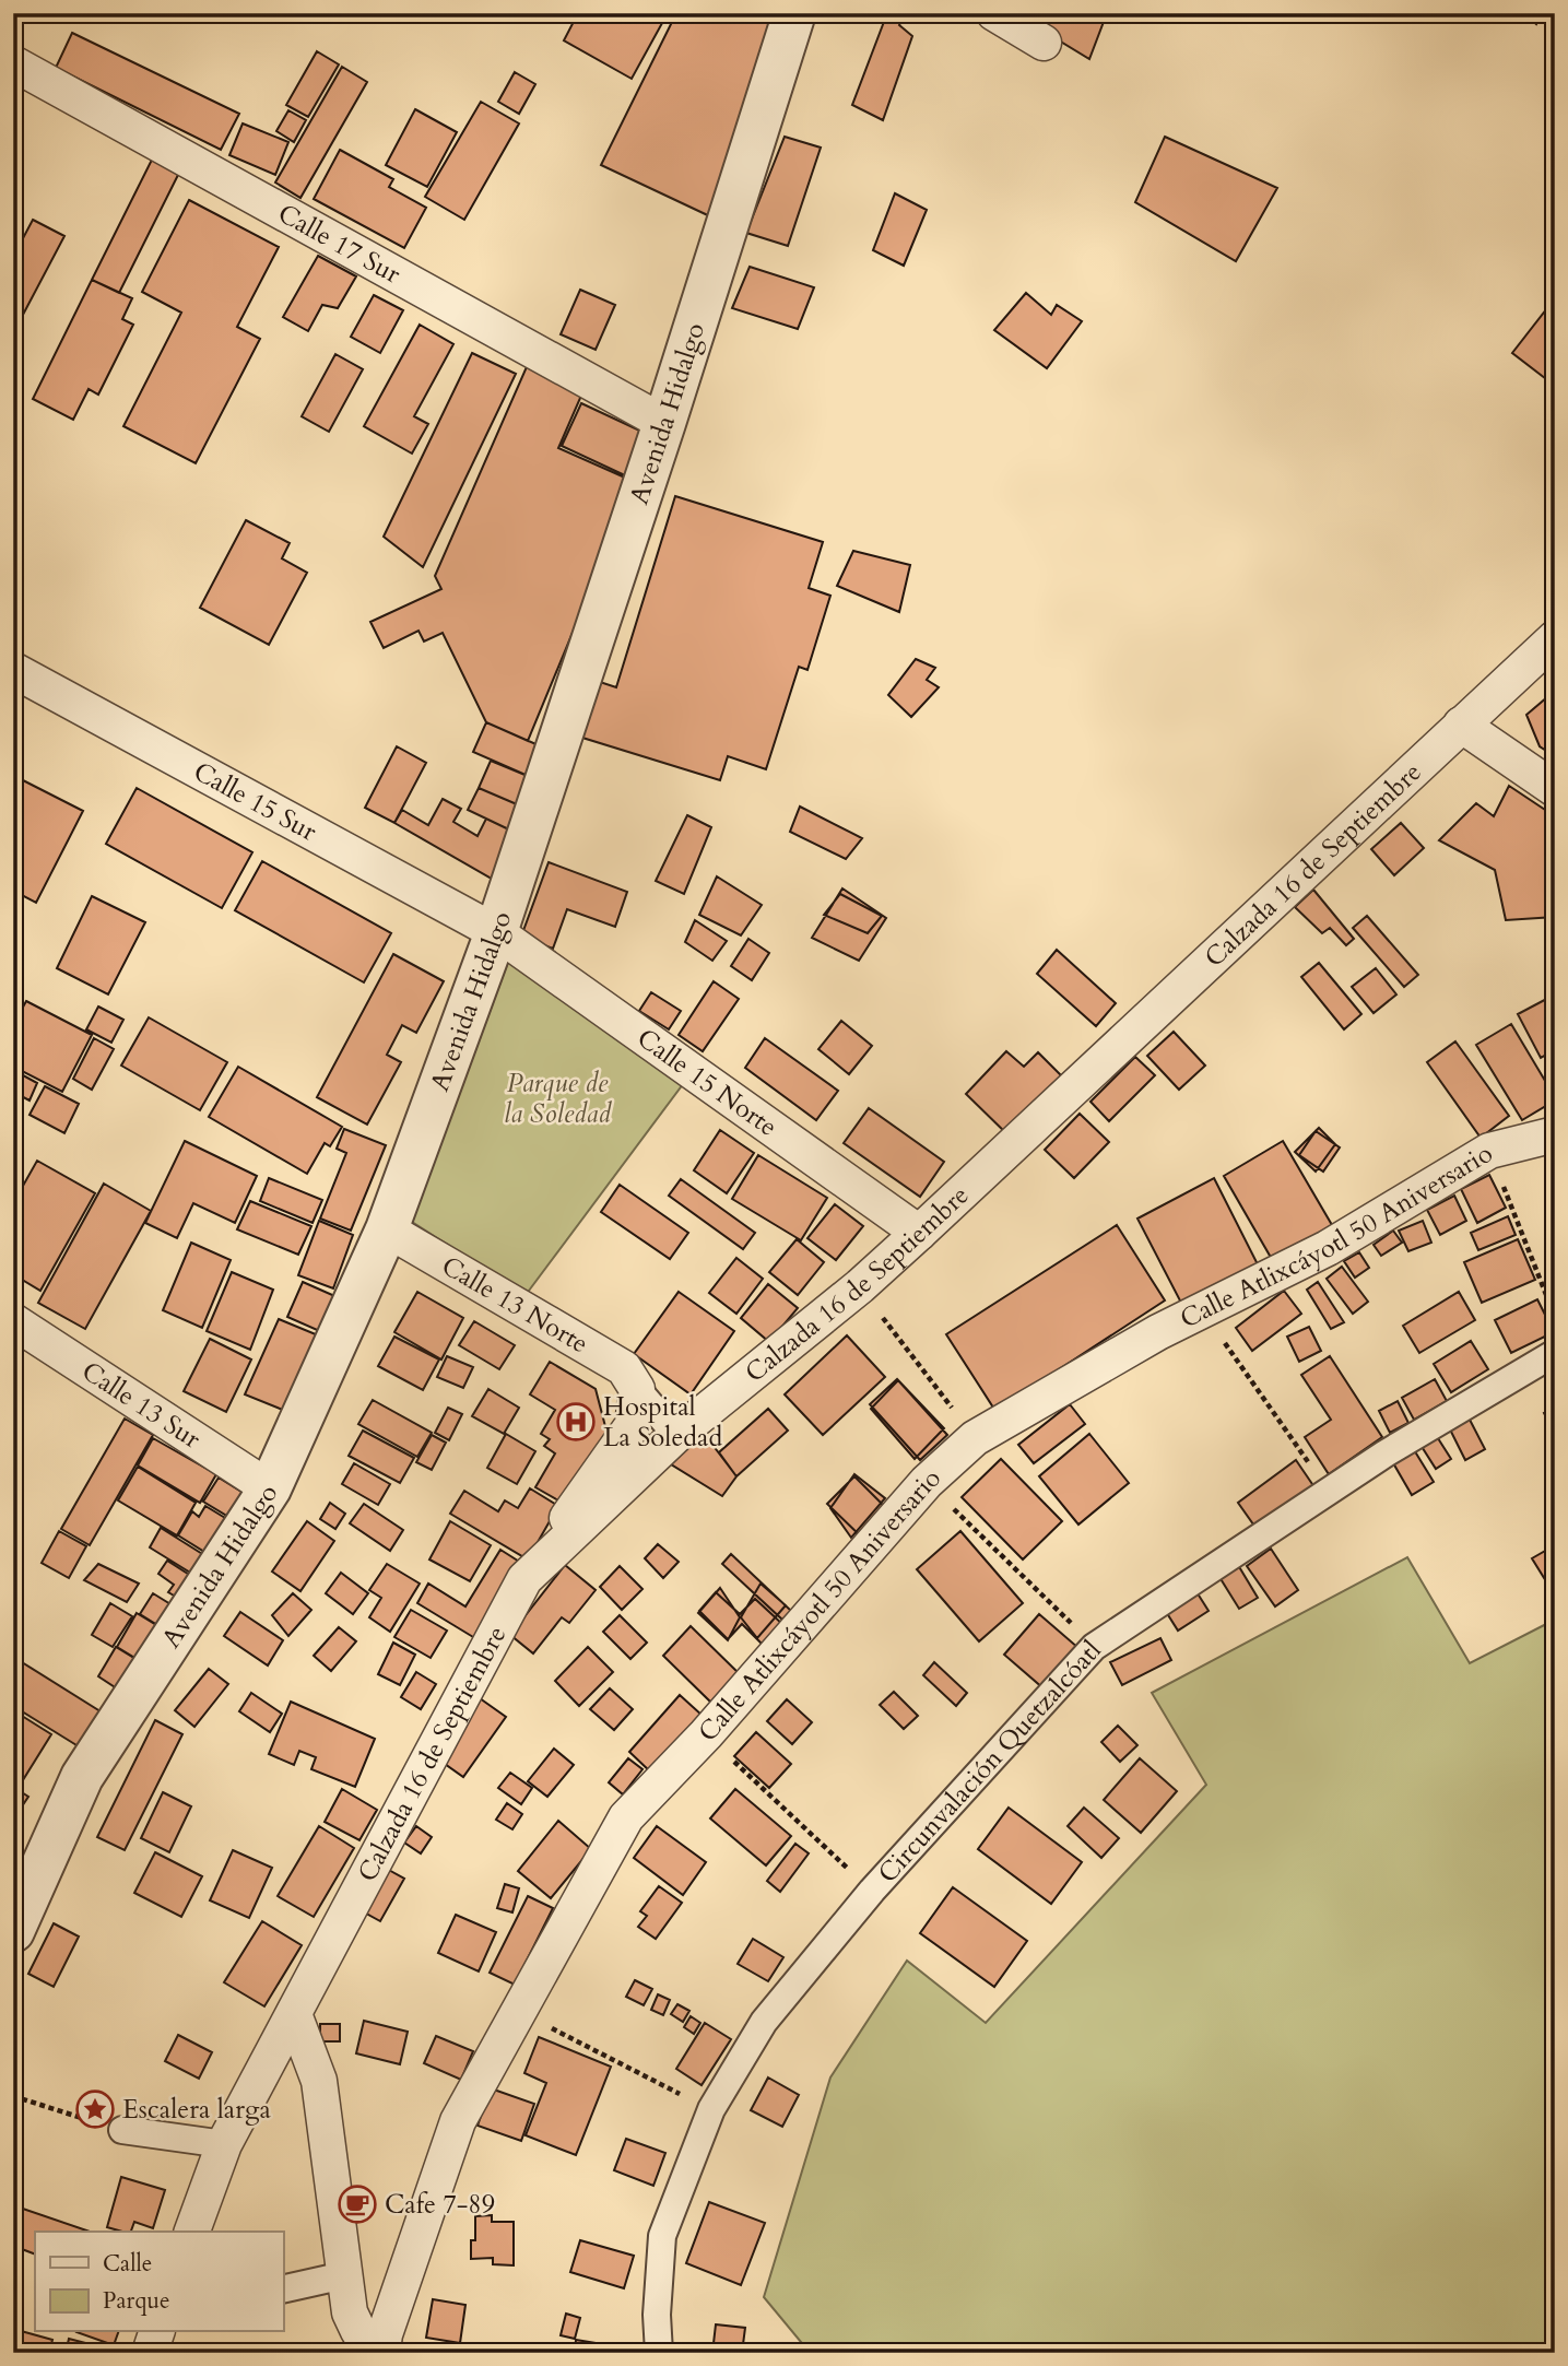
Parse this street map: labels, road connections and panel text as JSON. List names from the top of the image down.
{
  "streets": {
    "street": [
      "Calle 17 Sur",
      "Avenida Hidalgo",
      "Calle 15 Sur",
      "Calzada 16 de Septiembre",
      "Calle 15 Norte",
      "Calle Atlixcáyotl 50 Aniversario",
      "Calle 13 Norte",
      "Calle 13 Sur",
      "Circunvalación Quetzalcóatl"
    ]
  },
  "crossings": [
    ["Calle 17 Sur", "Avenida Hidalgo"],
    ["Avenida Hidalgo", "Calle 15 Sur"],
    ["Avenida Hidalgo", "Calle 15 Norte"],
    ["Avenida Hidalgo", "Calle 13 Norte"],
    ["Avenida Hidalgo", "Calle 13 Sur"],
    ["Calle 15 Sur", "Calle 15 Norte"],
    ["Calzada 16 de Septiembre", "Calle 15 Norte"],
    ["Calzada 16 de Septiembre", "Calle 13 Norte"]
  ],
  "parks": ["Parque de la Soledad"],
  "places": {
    "hospital": ["Hospital La Soledad"],
    "place": ["Escalera larga"],
    "cafe": ["Cafe 7-89"]
  },
  "legend": ["Calle", "Parque"]
}
